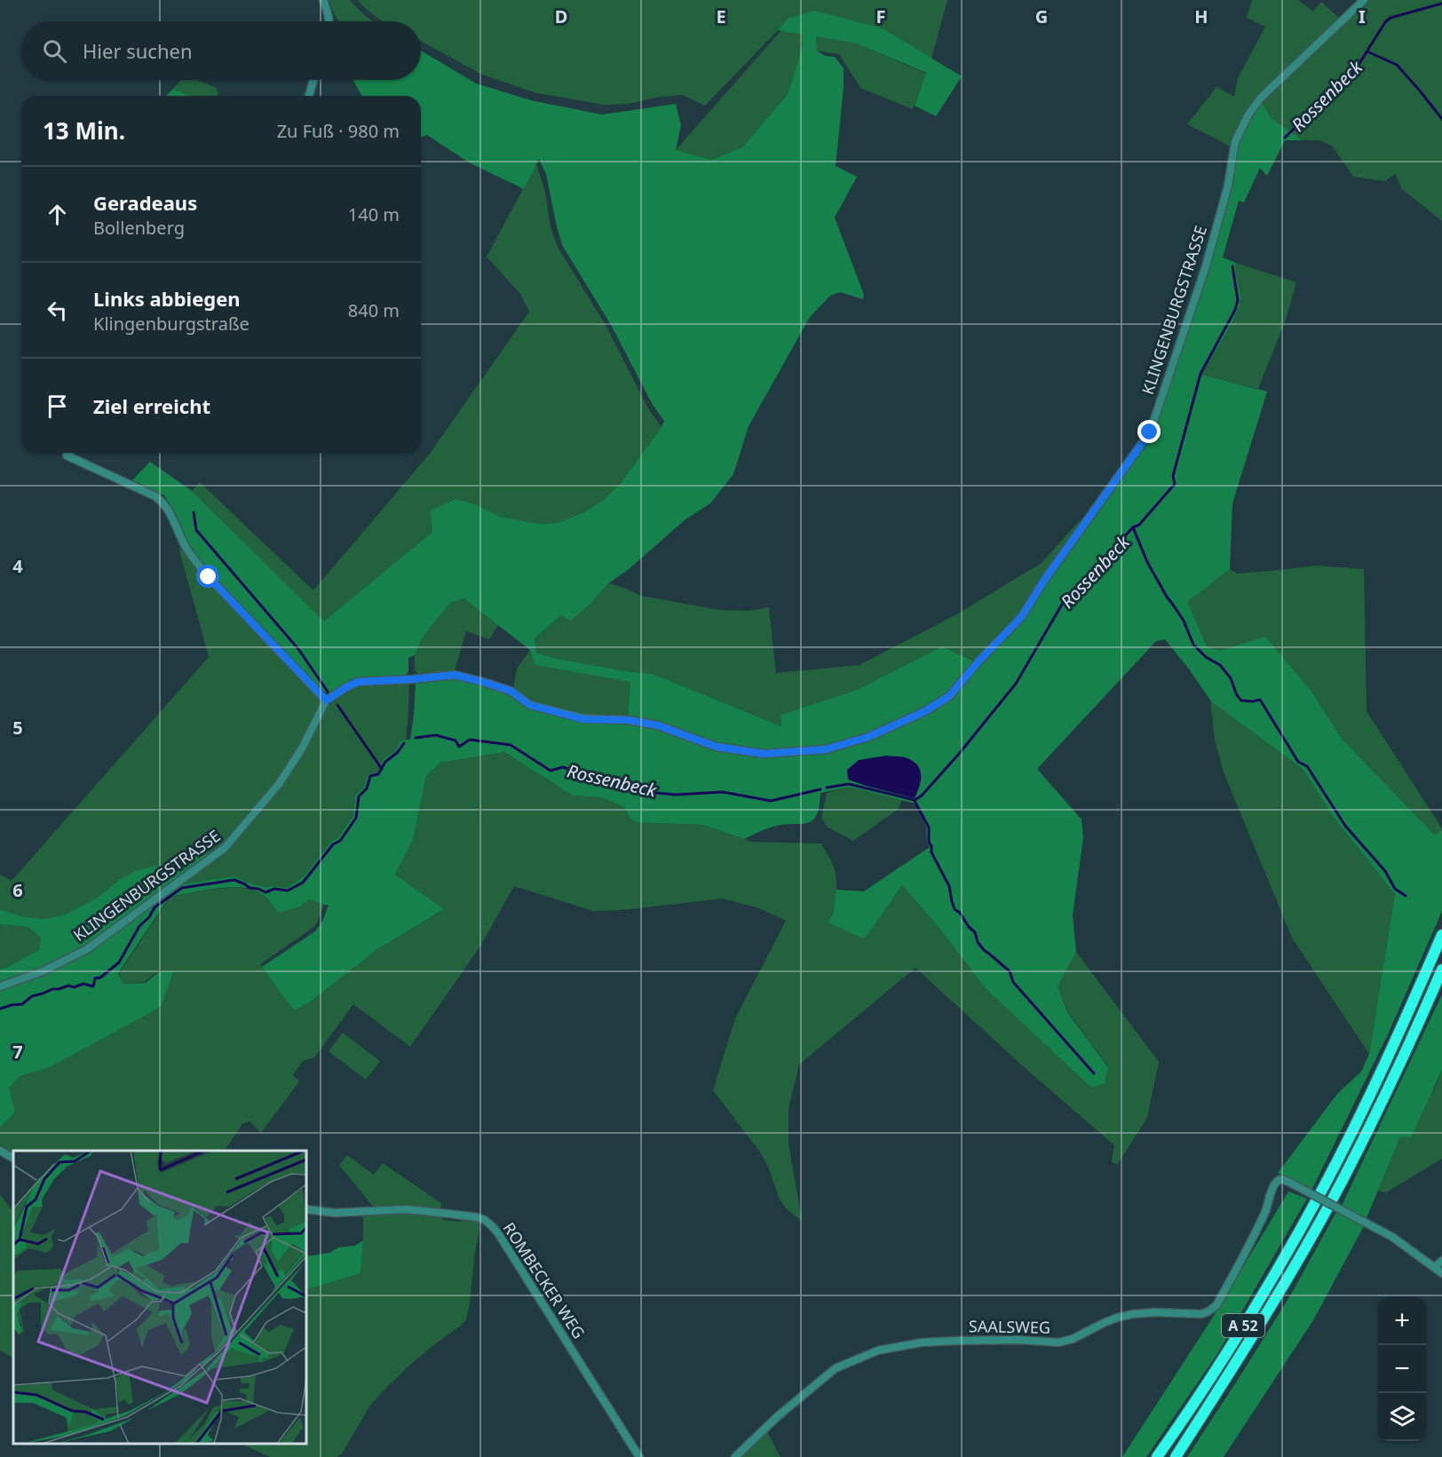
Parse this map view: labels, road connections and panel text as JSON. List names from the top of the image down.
{
  "streets": {
    "highway": ["A 52"],
    "street": ["KLINGENBURGSTRASSE", "ROMBECKER WEG", "SAALSWEG"]
  },
  "water": ["Rossenbeck"],
  "page": {
    "search": "Hier suchen",
    "heading": ["13 Min.", "Zu Fuß · 980 m"],
    "list": [
      ["Geradeaus", "Bollenberg", "140 m"],
      ["Links abbiegen", "Klingenburgstraße", "840 m"],
      "Ziel erreicht"
    ],
    "map_buttons": ["+", "−"]
  },
  "grid": {
    "columns": [
      "D",
      "E",
      "F",
      "G",
      "H",
      "I"
    ],
    "rows": [
      "4",
      "5",
      "6",
      "7"
    ]
  }
}
